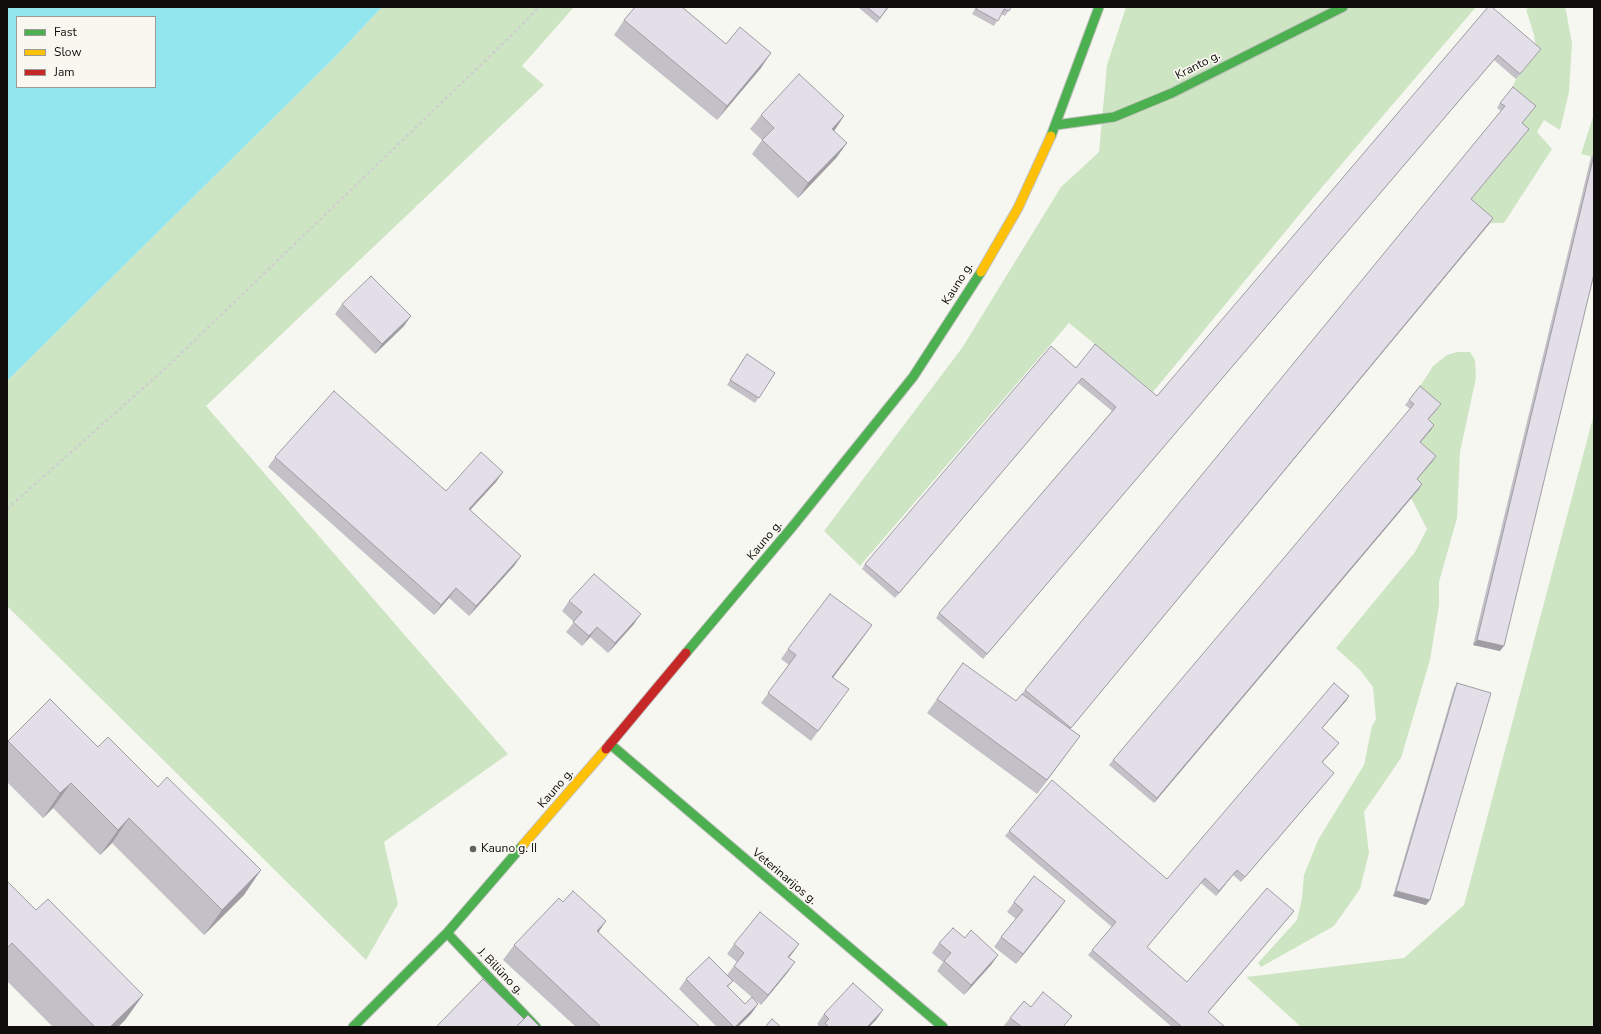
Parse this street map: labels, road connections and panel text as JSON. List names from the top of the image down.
{
  "streets": {
    "main road": [
      "Kranto g.",
      "Kauno g.",
      "Veterinarijos g.",
      "J. Biliūno g."
    ]
  },
  "crossings": [
    ["Kranto g.", "Kauno g."],
    ["Kauno g.", "Veterinarijos g."],
    ["Kauno g.", "J. Biliūno g."]
  ],
  "places": ["Kauno g. II"],
  "legend": ["Fast", "Slow", "Jam"]
}
